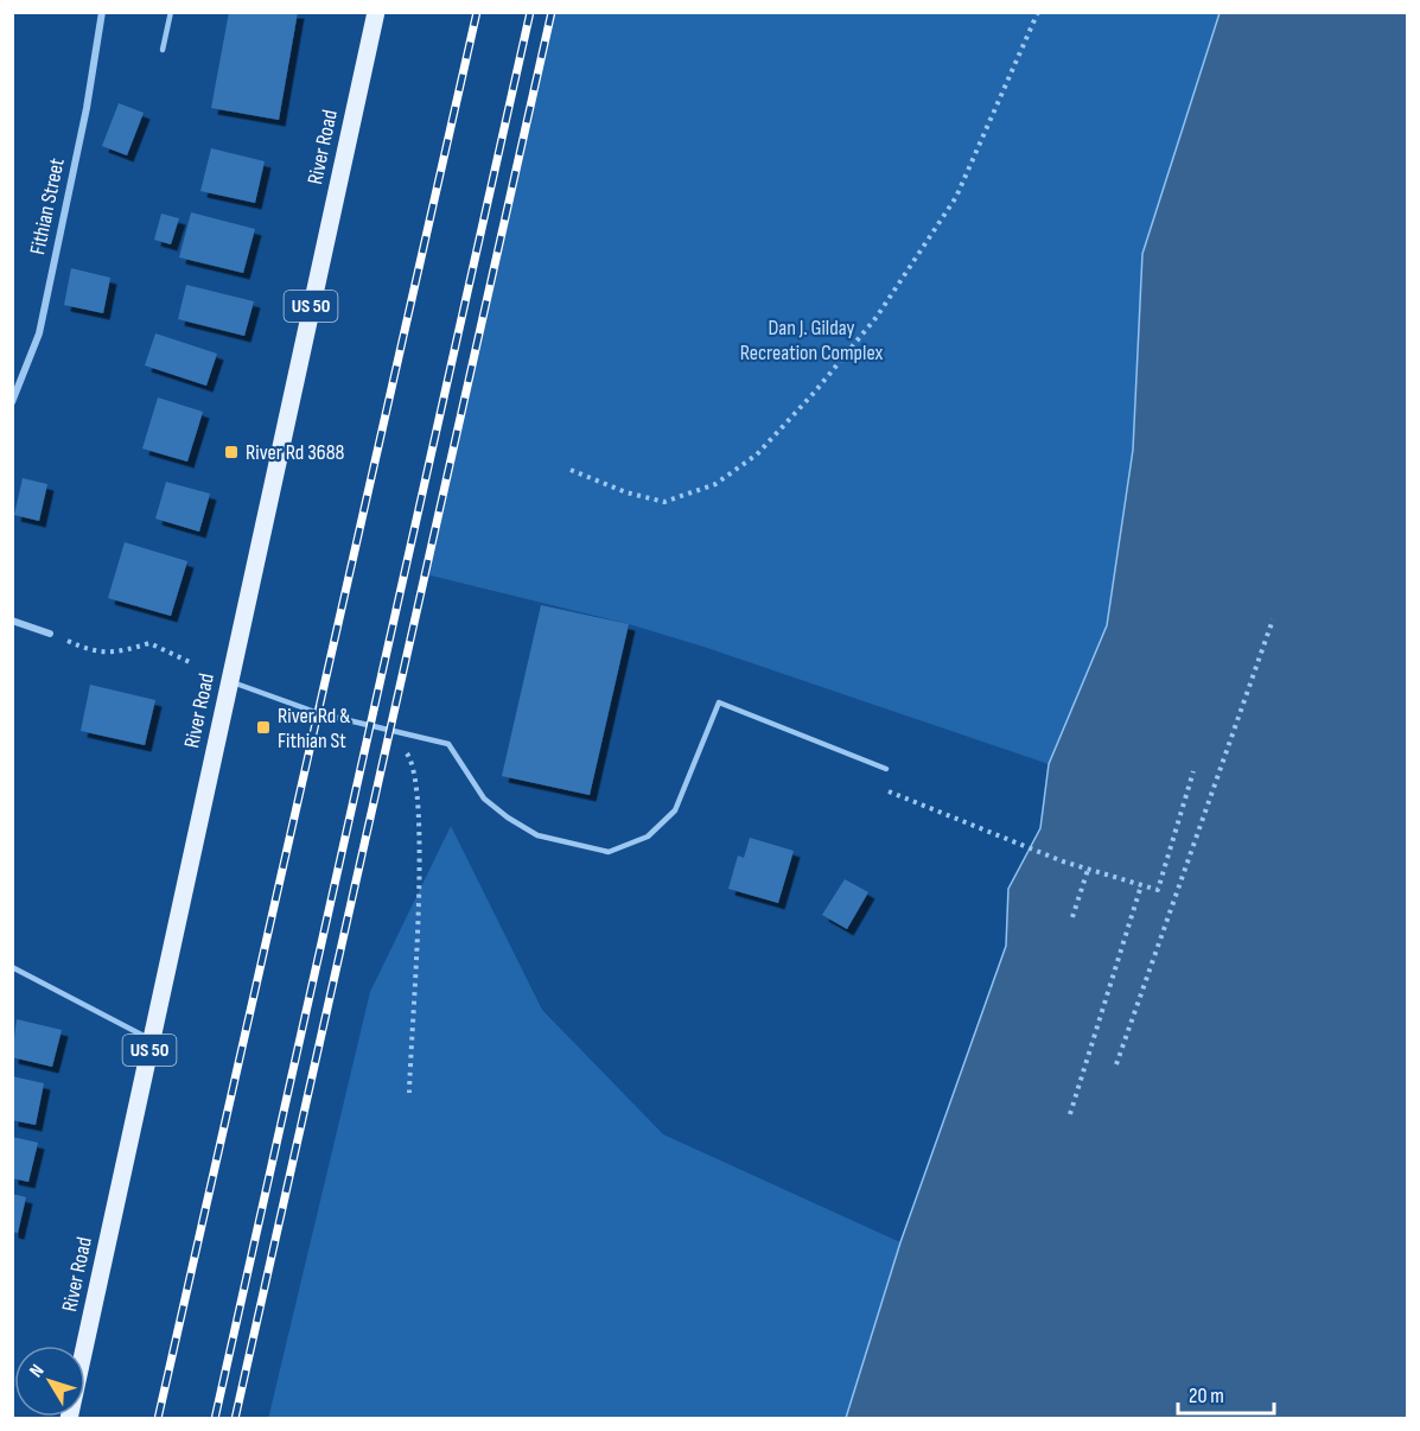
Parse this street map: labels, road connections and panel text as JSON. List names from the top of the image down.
{
  "streets": {
    "main road": ["River Road", "US 50"],
    "street": ["Fithian Street"]
  },
  "parks": ["Dan J. Gilday Recreation Complex"],
  "places": {
    "transit": ["River Rd 3688", "River Rd & Fithian St"]
  },
  "scale_bar": "20 m",
  "north": "top left"
}
